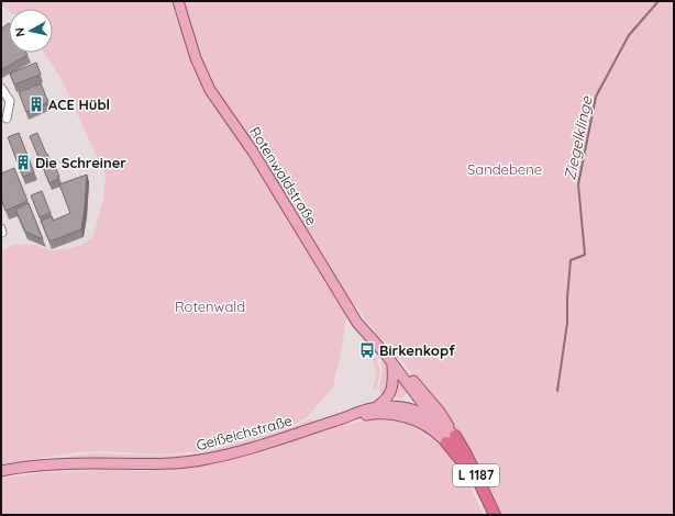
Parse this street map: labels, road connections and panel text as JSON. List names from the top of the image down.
{
  "streets": {
    "highway": ["Rotenwaldstraße", "L 1187"],
    "main road": ["Geißeichstraße"]
  },
  "crossings": [
    ["Rotenwaldstraße", "Geißeichstraße"]
  ],
  "water": ["Ziegelklinge"],
  "parks": ["Sandebene", "Rotenwald"],
  "places": {
    "building": ["ACE Hübl", "Die Schreiner"],
    "bus stop": ["Birkenkopf"]
  },
  "north": "left"
}
